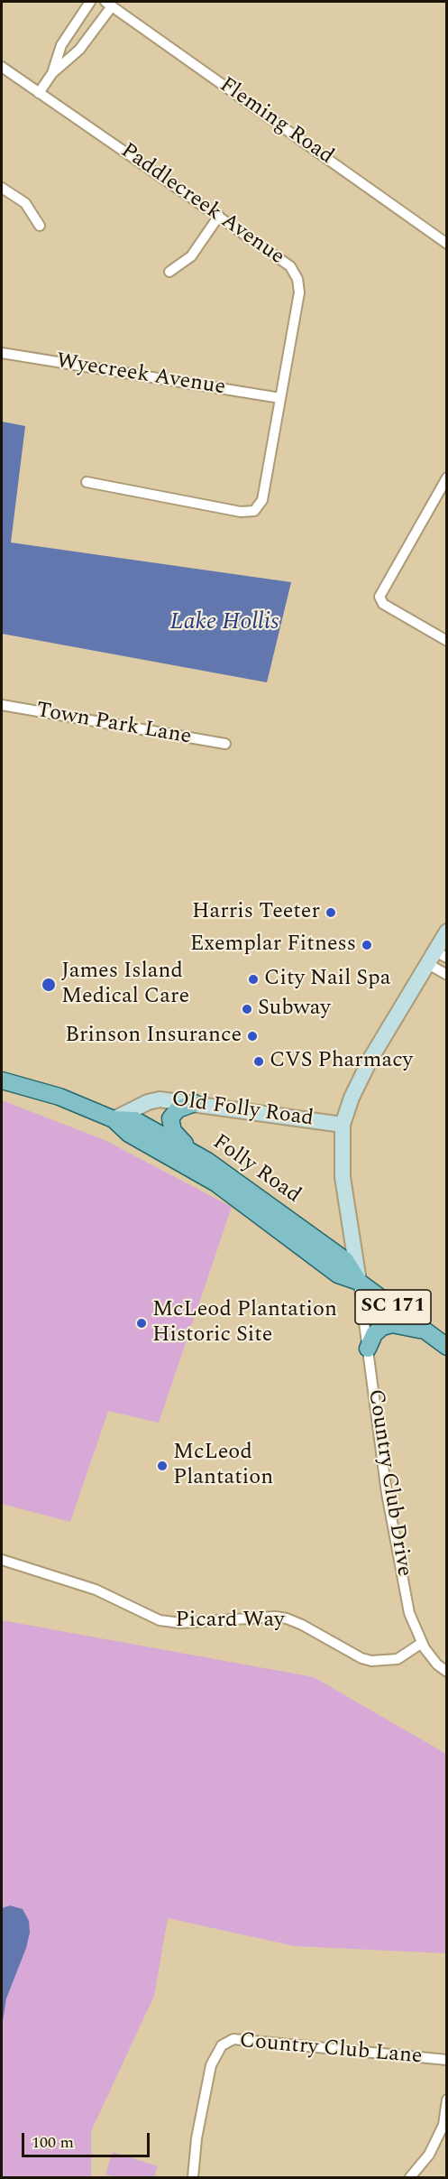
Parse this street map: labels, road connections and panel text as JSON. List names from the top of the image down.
{
  "streets": {
    "main road": ["Old Folly Road", "Folly Road", "SC 171"],
    "street": [
      "Fleming Road",
      "Paddlecreek Avenue",
      "Wyecreek Avenue",
      "Town Park Lane",
      "Country Club Drive",
      "Picard Way",
      "Country Club Lane"
    ]
  },
  "crossings": [
    ["Paddlecreek Avenue", "Wyecreek Avenue"],
    ["Old Folly Road", "Folly Road"],
    ["Folly Road", "Country Club Drive"],
    ["Country Club Drive", "Picard Way"]
  ],
  "water": ["Lake Hollis"],
  "places": [
    "Harris Teeter",
    "Exemplar Fitness",
    "City Nail Spa",
    "James Island Medical Care",
    "Subway",
    "Brinson Insurance",
    "CVS Pharmacy",
    "McLeod Plantation Historic Site",
    "McLeod Plantation"
  ],
  "scale_bar": "100 m"
}
